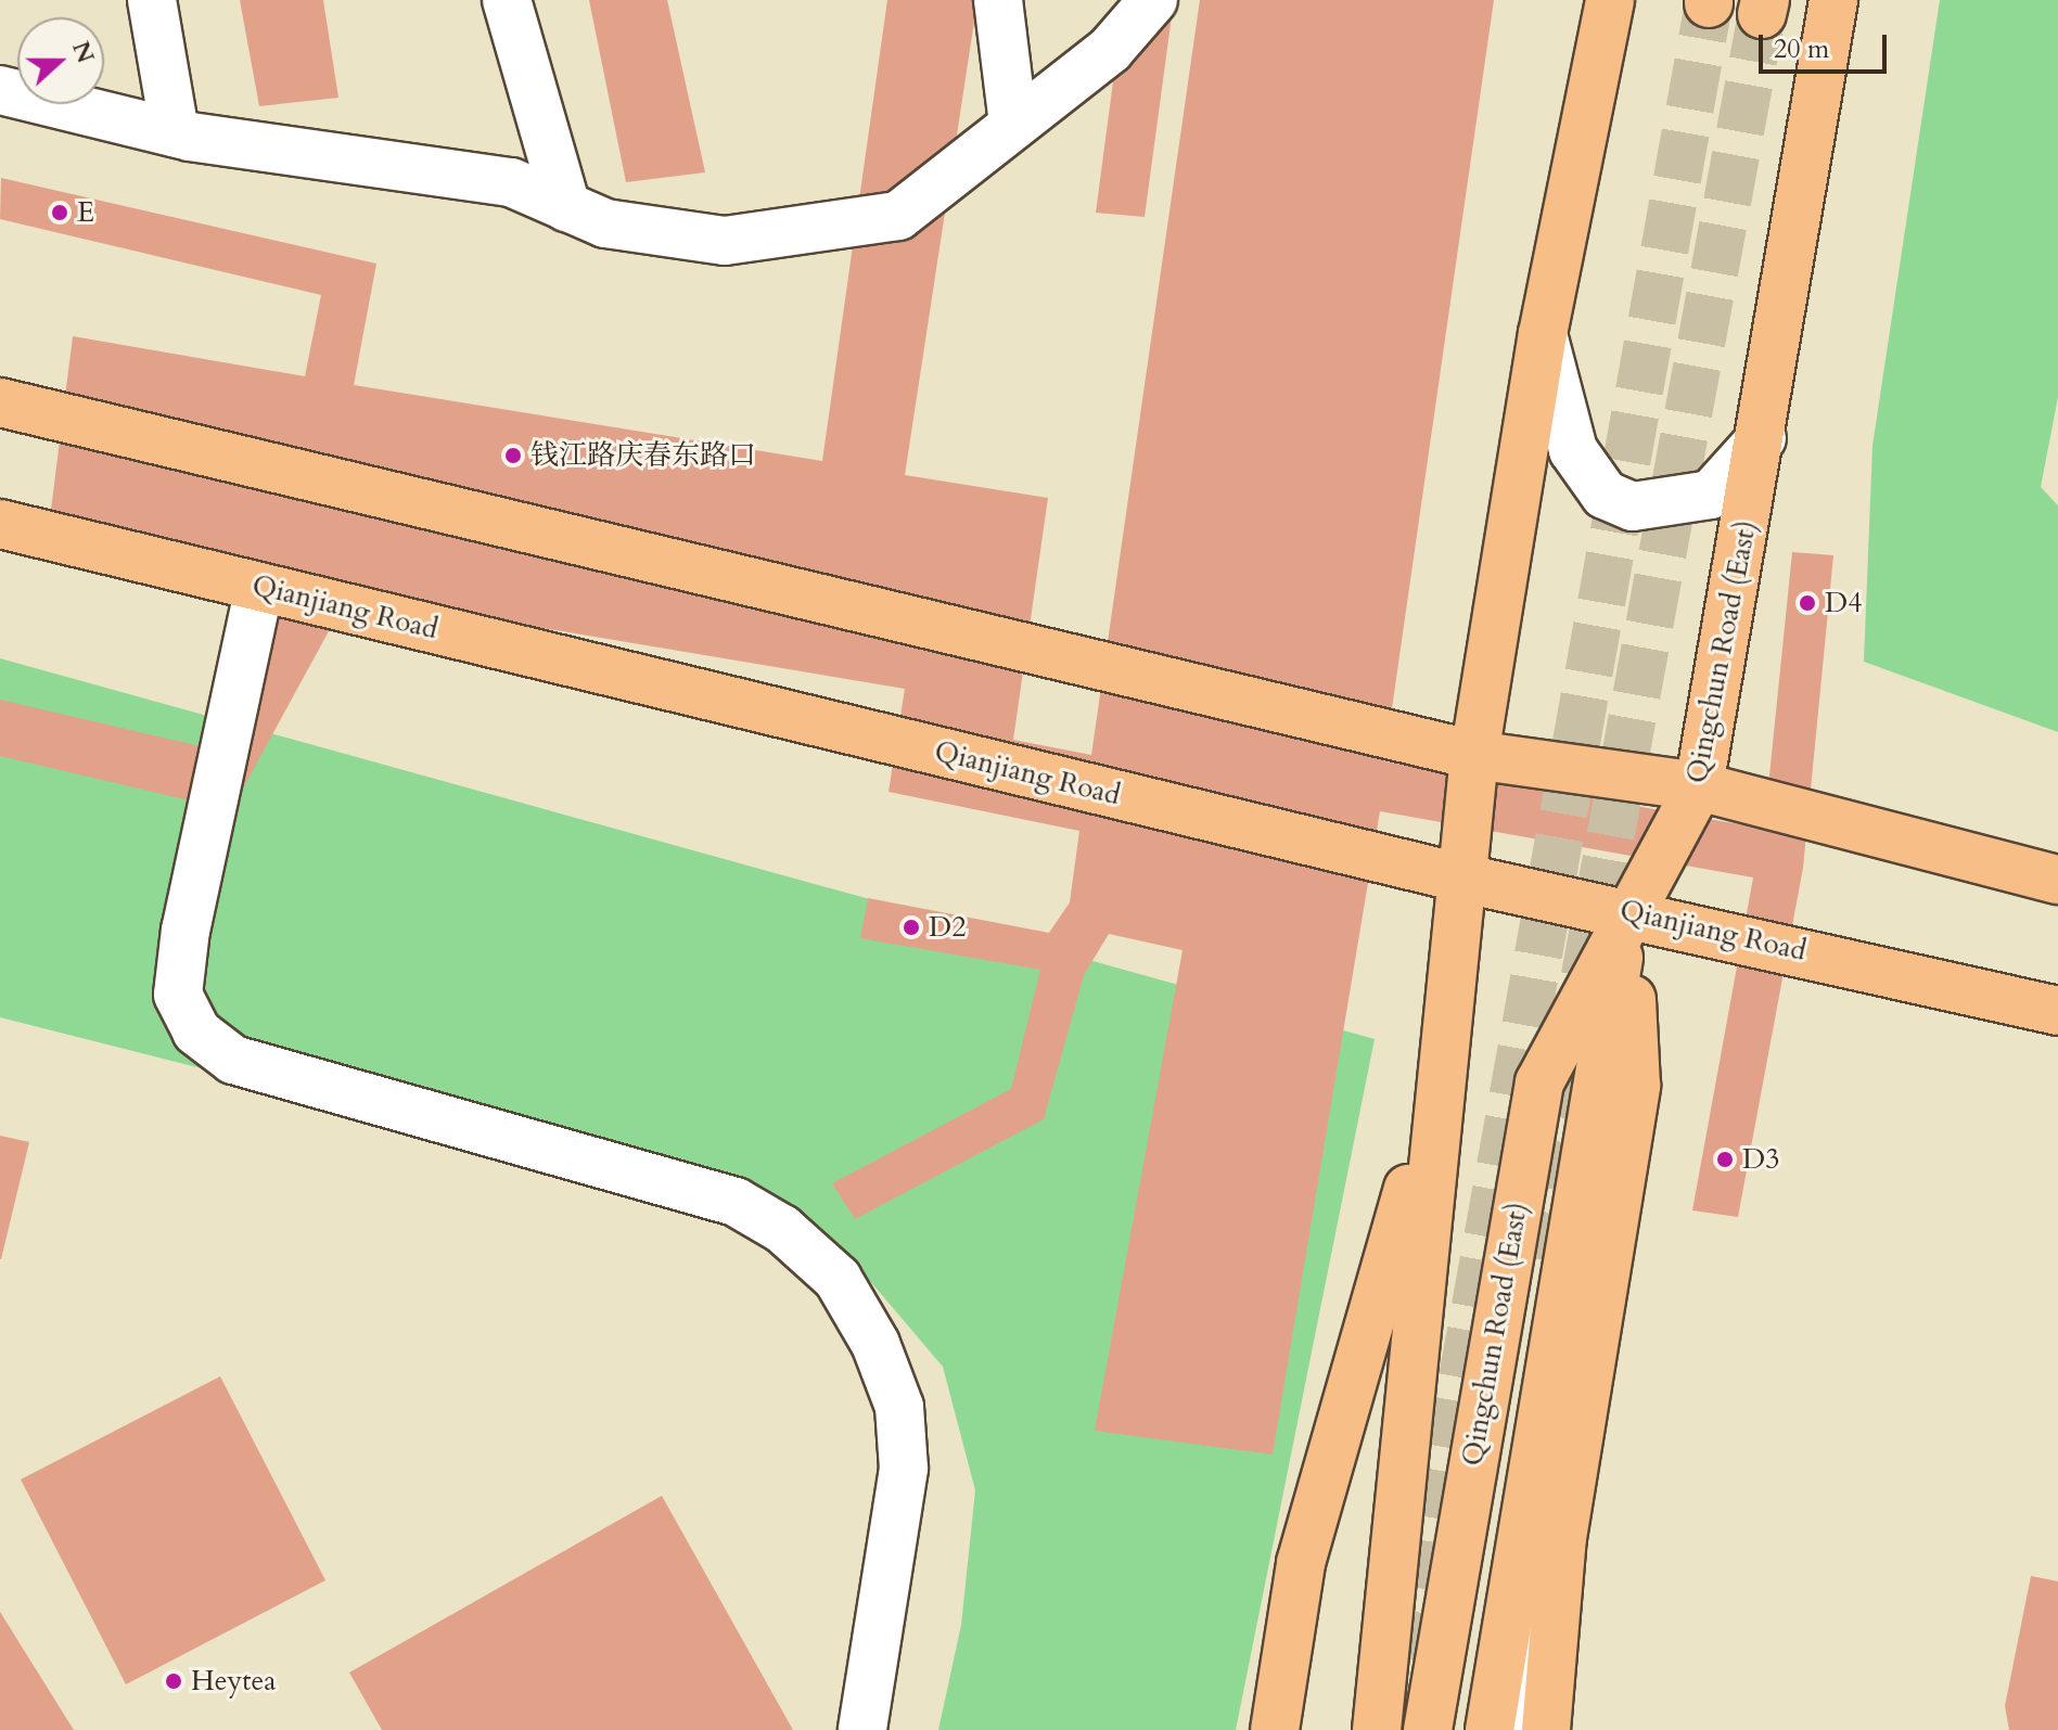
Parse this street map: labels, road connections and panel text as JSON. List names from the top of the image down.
{
  "streets": {
    "main road": ["Qianjiang Road", "Qingchun Road (East)"]
  },
  "crossings": [
    ["Qianjiang Road", "Qingchun Road (East)"]
  ],
  "places": [
    "E",
    "钱江路庆春东路口",
    "D4",
    "D2",
    "D3",
    "Heytea"
  ],
  "scale_bar": "20 m",
  "north": "right"
}
